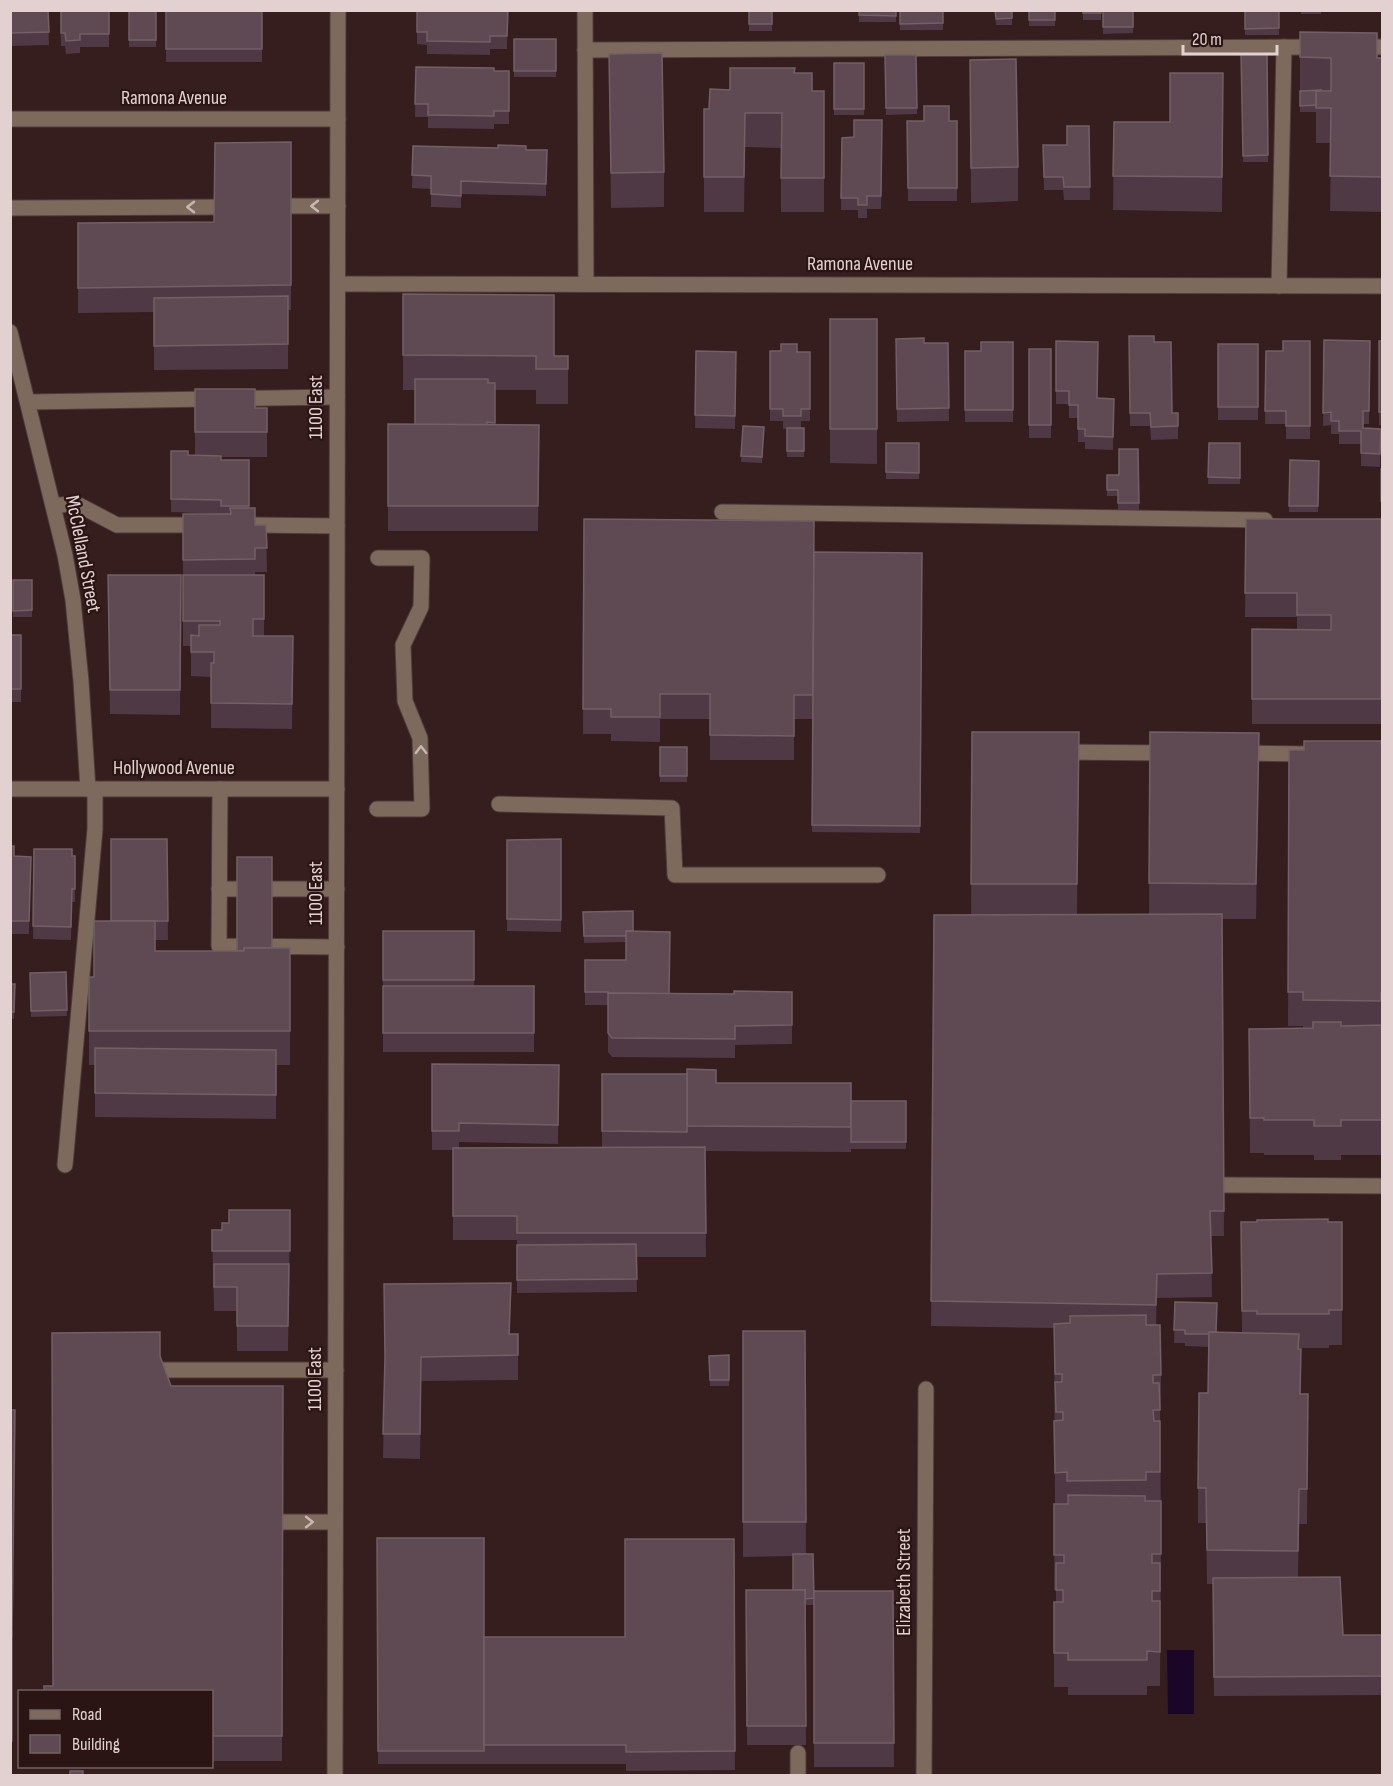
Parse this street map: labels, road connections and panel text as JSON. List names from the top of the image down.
{
  "streets": {
    "street": [
      "Ramona Avenue",
      "1100 East",
      "McClelland Street",
      "Hollywood Avenue",
      "Elizabeth Street"
    ]
  },
  "crossings": [
    ["Ramona Avenue", "1100 East"],
    ["1100 East", "Hollywood Avenue"],
    ["McClelland Street", "Hollywood Avenue"]
  ],
  "legend": ["Road", "Building"],
  "scale_bar": "20 m"
}
